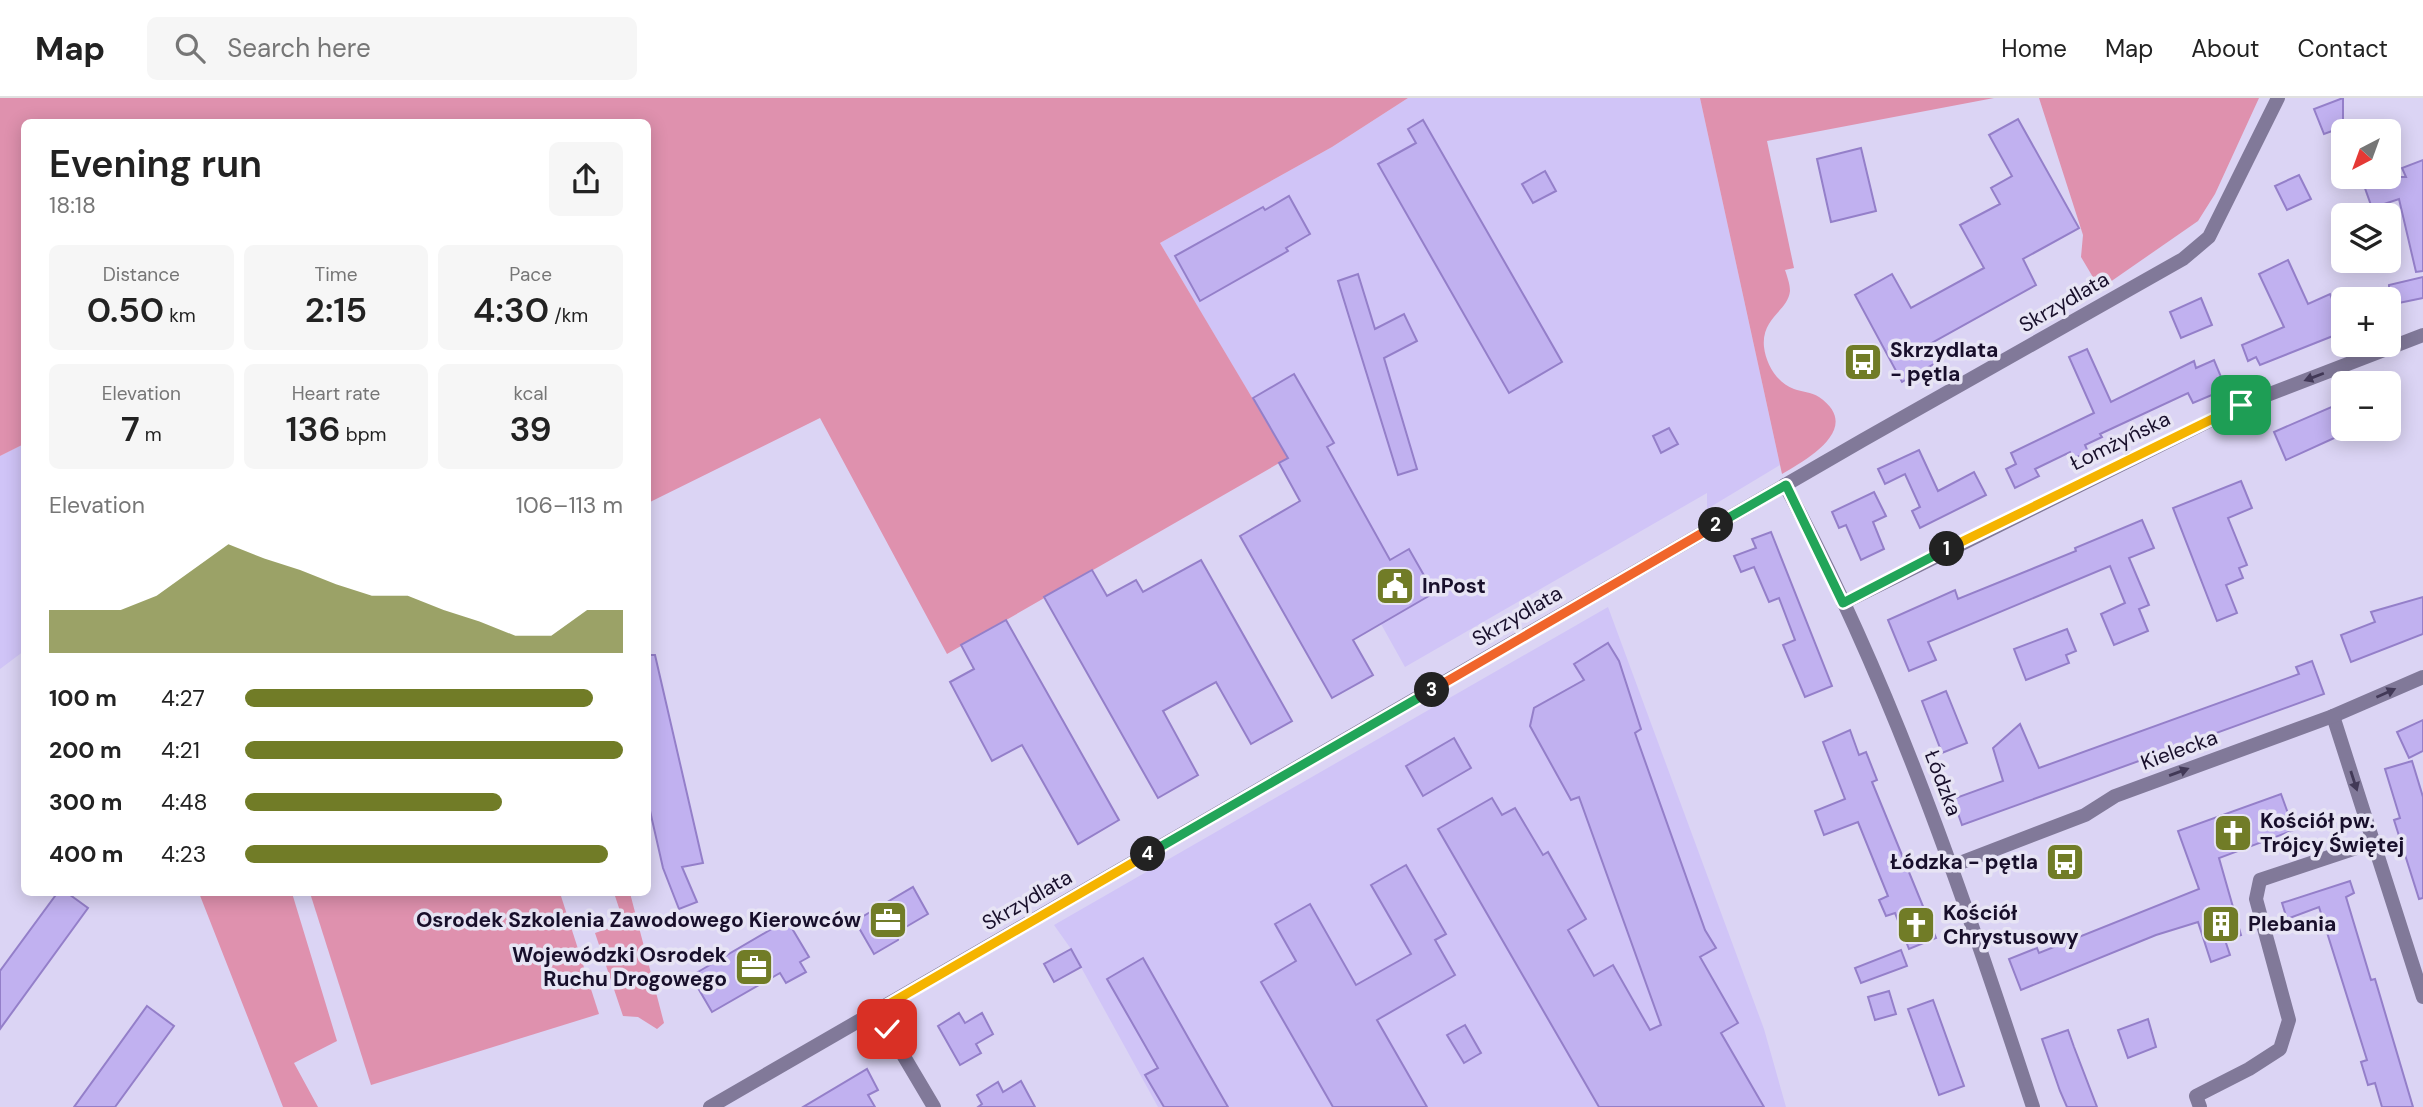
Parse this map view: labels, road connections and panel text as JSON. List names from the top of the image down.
{
  "streets": {
    "street": [
      "Skrzydlata",
      "Łomżyńska",
      "Kielecka",
      "Łódzka"
    ]
  },
  "crossings": [
    ["Skrzydlata", "Łódzka"],
    ["Łomżyńska", "Łódzka"],
    ["Kielecka", "Łódzka"]
  ],
  "one_way": ["Łomżyńska", "Kielecka"],
  "places": {
    "bus stop": ["Skrzydlata - pętla", "Łódzka - pętla"],
    "public building": ["InPost"],
    "church": ["Kościół pw. Trójcy Świętej", "Kościół Chrystusowy"],
    "office": ["Osrodek Szkolenia Zawodowego Kierowców", "Wojewódzki Osrodek Ruchu Drogowego"],
    "building": ["Plebania"]
  },
  "north": "bottom left",
  "page": {
    "header": "Map",
    "search": "Search here",
    "nav": [
      "Home",
      "Map",
      "About",
      "Contact"
    ],
    "map_buttons": ["+", "−"],
    "heading": ["Evening run", "18:18"],
    "stats": [
      ["Distance", "0.50 km"],
      ["Time", "2:15"],
      ["Pace", "4:30 /km"],
      ["Elevation", "7 m"],
      ["Heart rate", "136 bpm"],
      ["kcal", "39"]
    ],
    "chart": ["Elevation", "106–113 m"],
    "pins": [
      "2",
      "1",
      "3",
      "4"
    ],
    "list": [
      {
        "name": "100 m",
        "note": "4:27"
      },
      {
        "name": "200 m",
        "note": "4:21"
      },
      {
        "name": "300 m",
        "note": "4:48"
      },
      {
        "name": "400 m",
        "note": "4:23"
      }
    ]
  }
}
